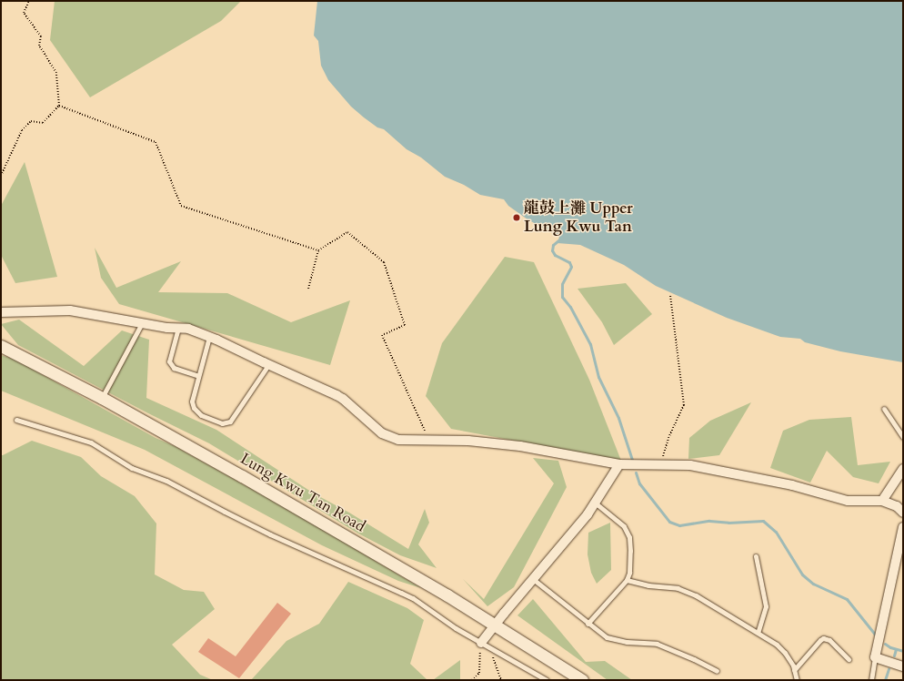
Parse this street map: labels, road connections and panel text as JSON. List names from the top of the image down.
{
  "streets": {
    "street": ["Lung Kwu Tan Road"]
  },
  "places": ["龍鼓上灘 Upper Lung Kwu Tan"]
}
